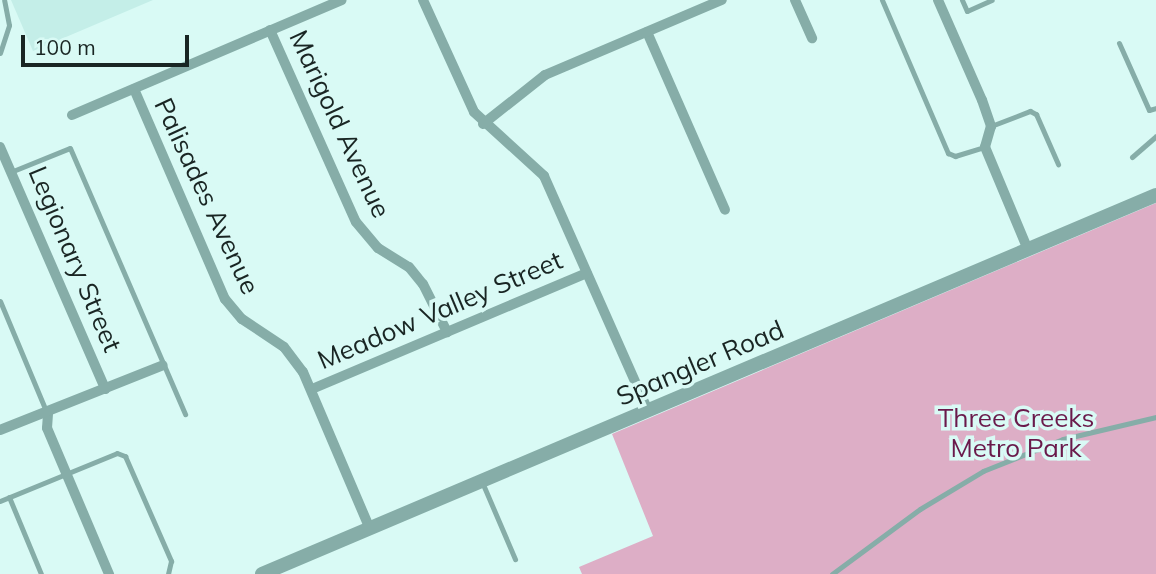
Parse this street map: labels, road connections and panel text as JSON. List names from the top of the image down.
{
  "streets": {
    "street": [
      "Marigold Avenue",
      "Palisades Avenue",
      "Legionary Street",
      "Meadow Valley Street",
      "Spangler Road"
    ]
  },
  "crossings": [
    ["Marigold Avenue", "Meadow Valley Street"],
    ["Palisades Avenue", "Meadow Valley Street"],
    ["Palisades Avenue", "Spangler Road"]
  ],
  "parks": ["Three Creeks Metro Park"],
  "scale_bar": "100 m"
}
